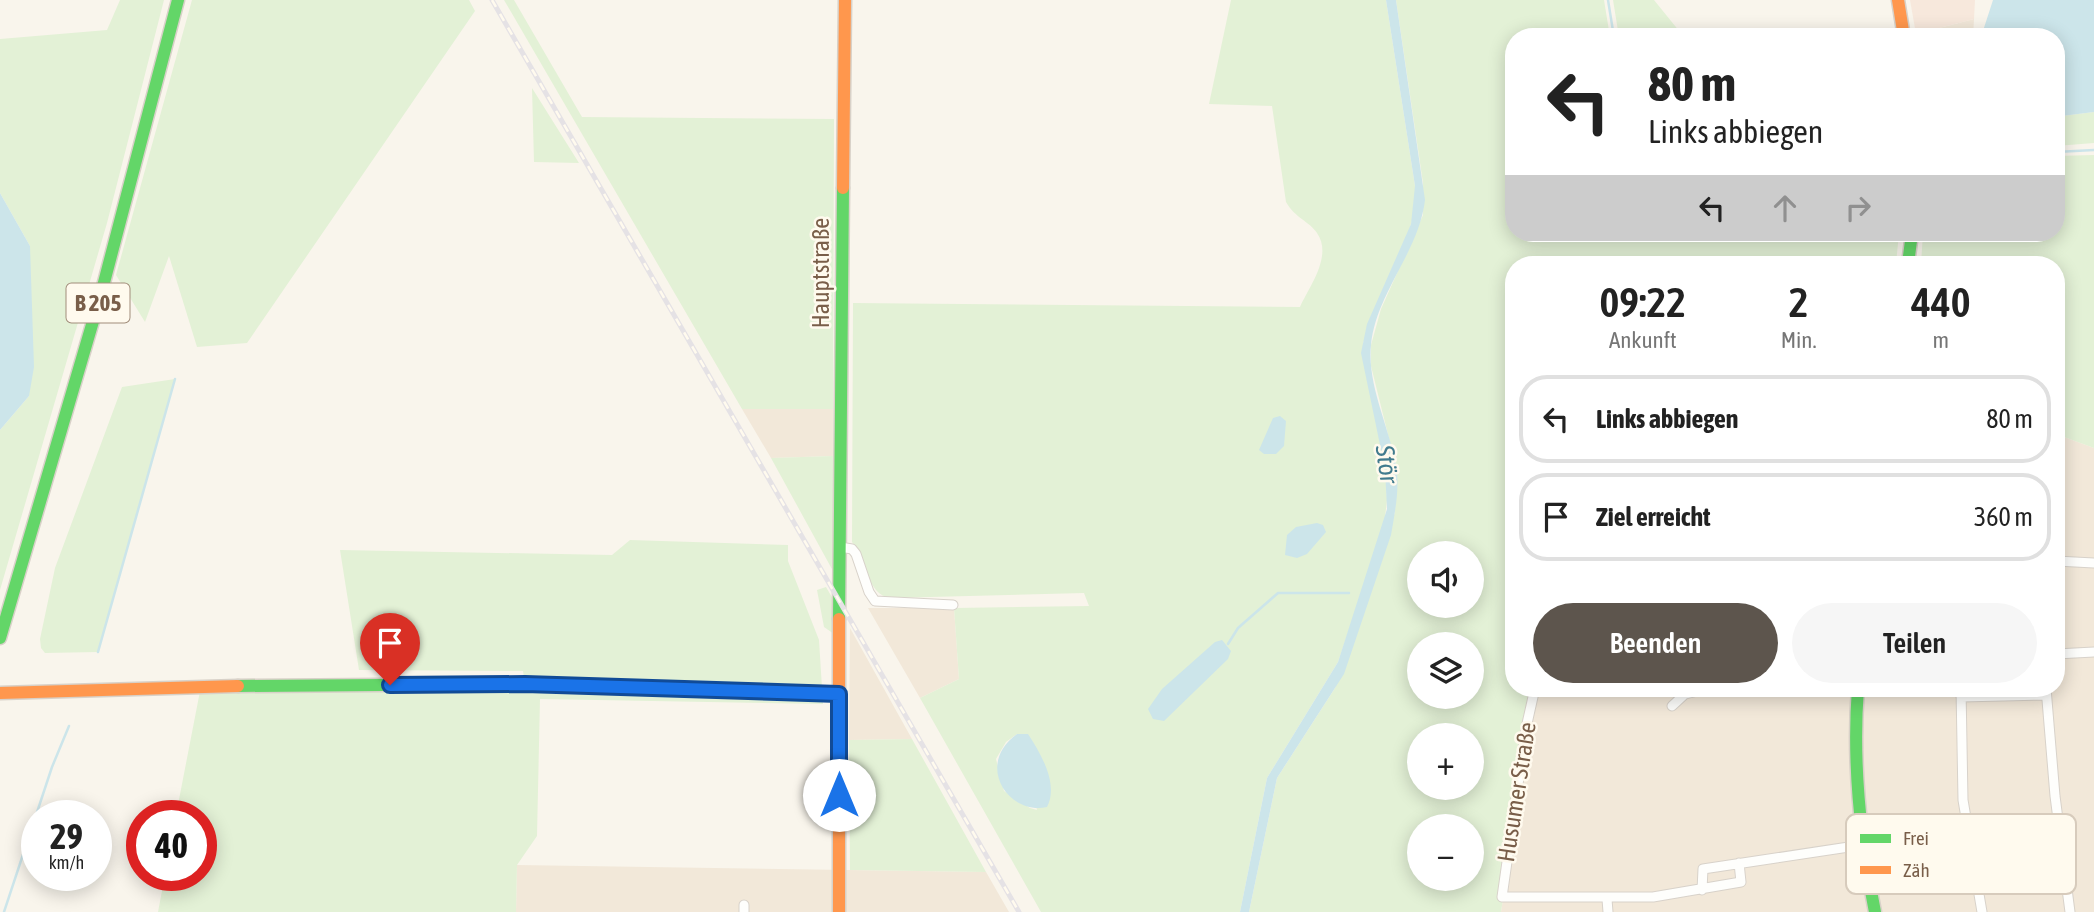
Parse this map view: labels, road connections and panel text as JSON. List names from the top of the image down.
{
  "streets": {
    "main road": ["Hauptstraße", "B 205"],
    "street": ["Husumer Straße"]
  },
  "water": ["Stör"],
  "legend": ["Frei", "Zäh"],
  "page": {
    "turn": ["80 m", "Links abbiegen"],
    "eta": [
      "09:22",
      "Ankunft",
      "2",
      "Min.",
      "440",
      "m"
    ],
    "list": [
      {
        "name": "Links abbiegen",
        "value": "80 m"
      },
      {
        "name": "Ziel erreicht",
        "value": "360 m"
      }
    ],
    "map_buttons": ["+", "−"],
    "buttons": ["Beenden", "Teilen"],
    "speed": "29 km/h",
    "limit": "40"
  }
}
